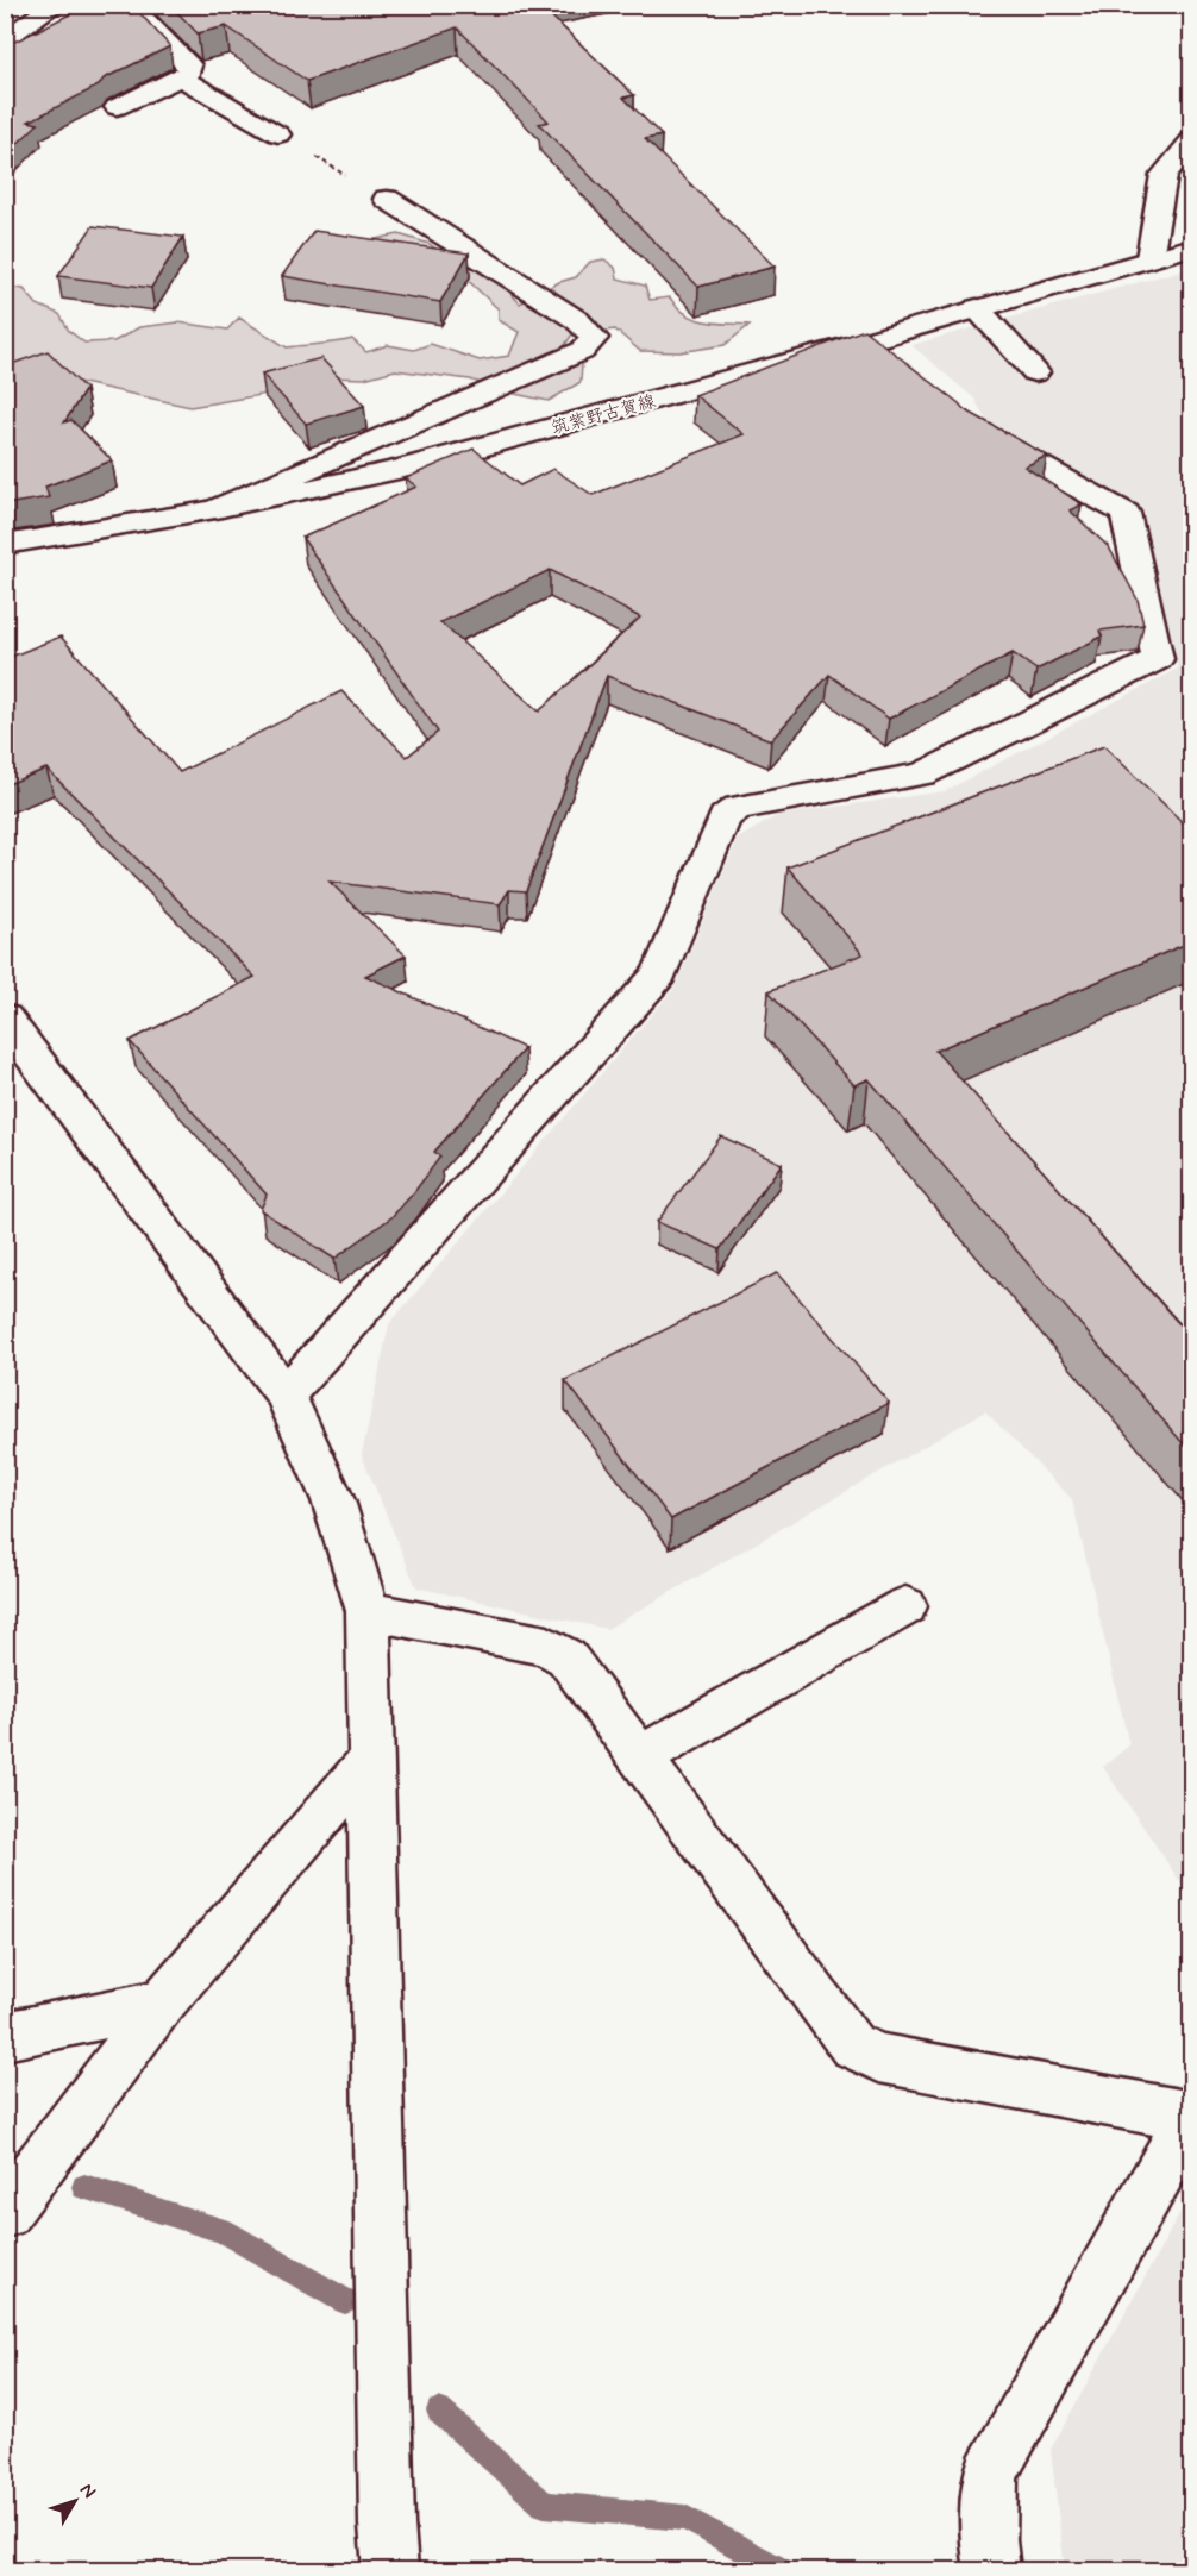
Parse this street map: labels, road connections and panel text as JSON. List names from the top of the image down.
{
  "streets": {
    "street": ["筑紫野古賀線"]
  },
  "north": "top right"
}
